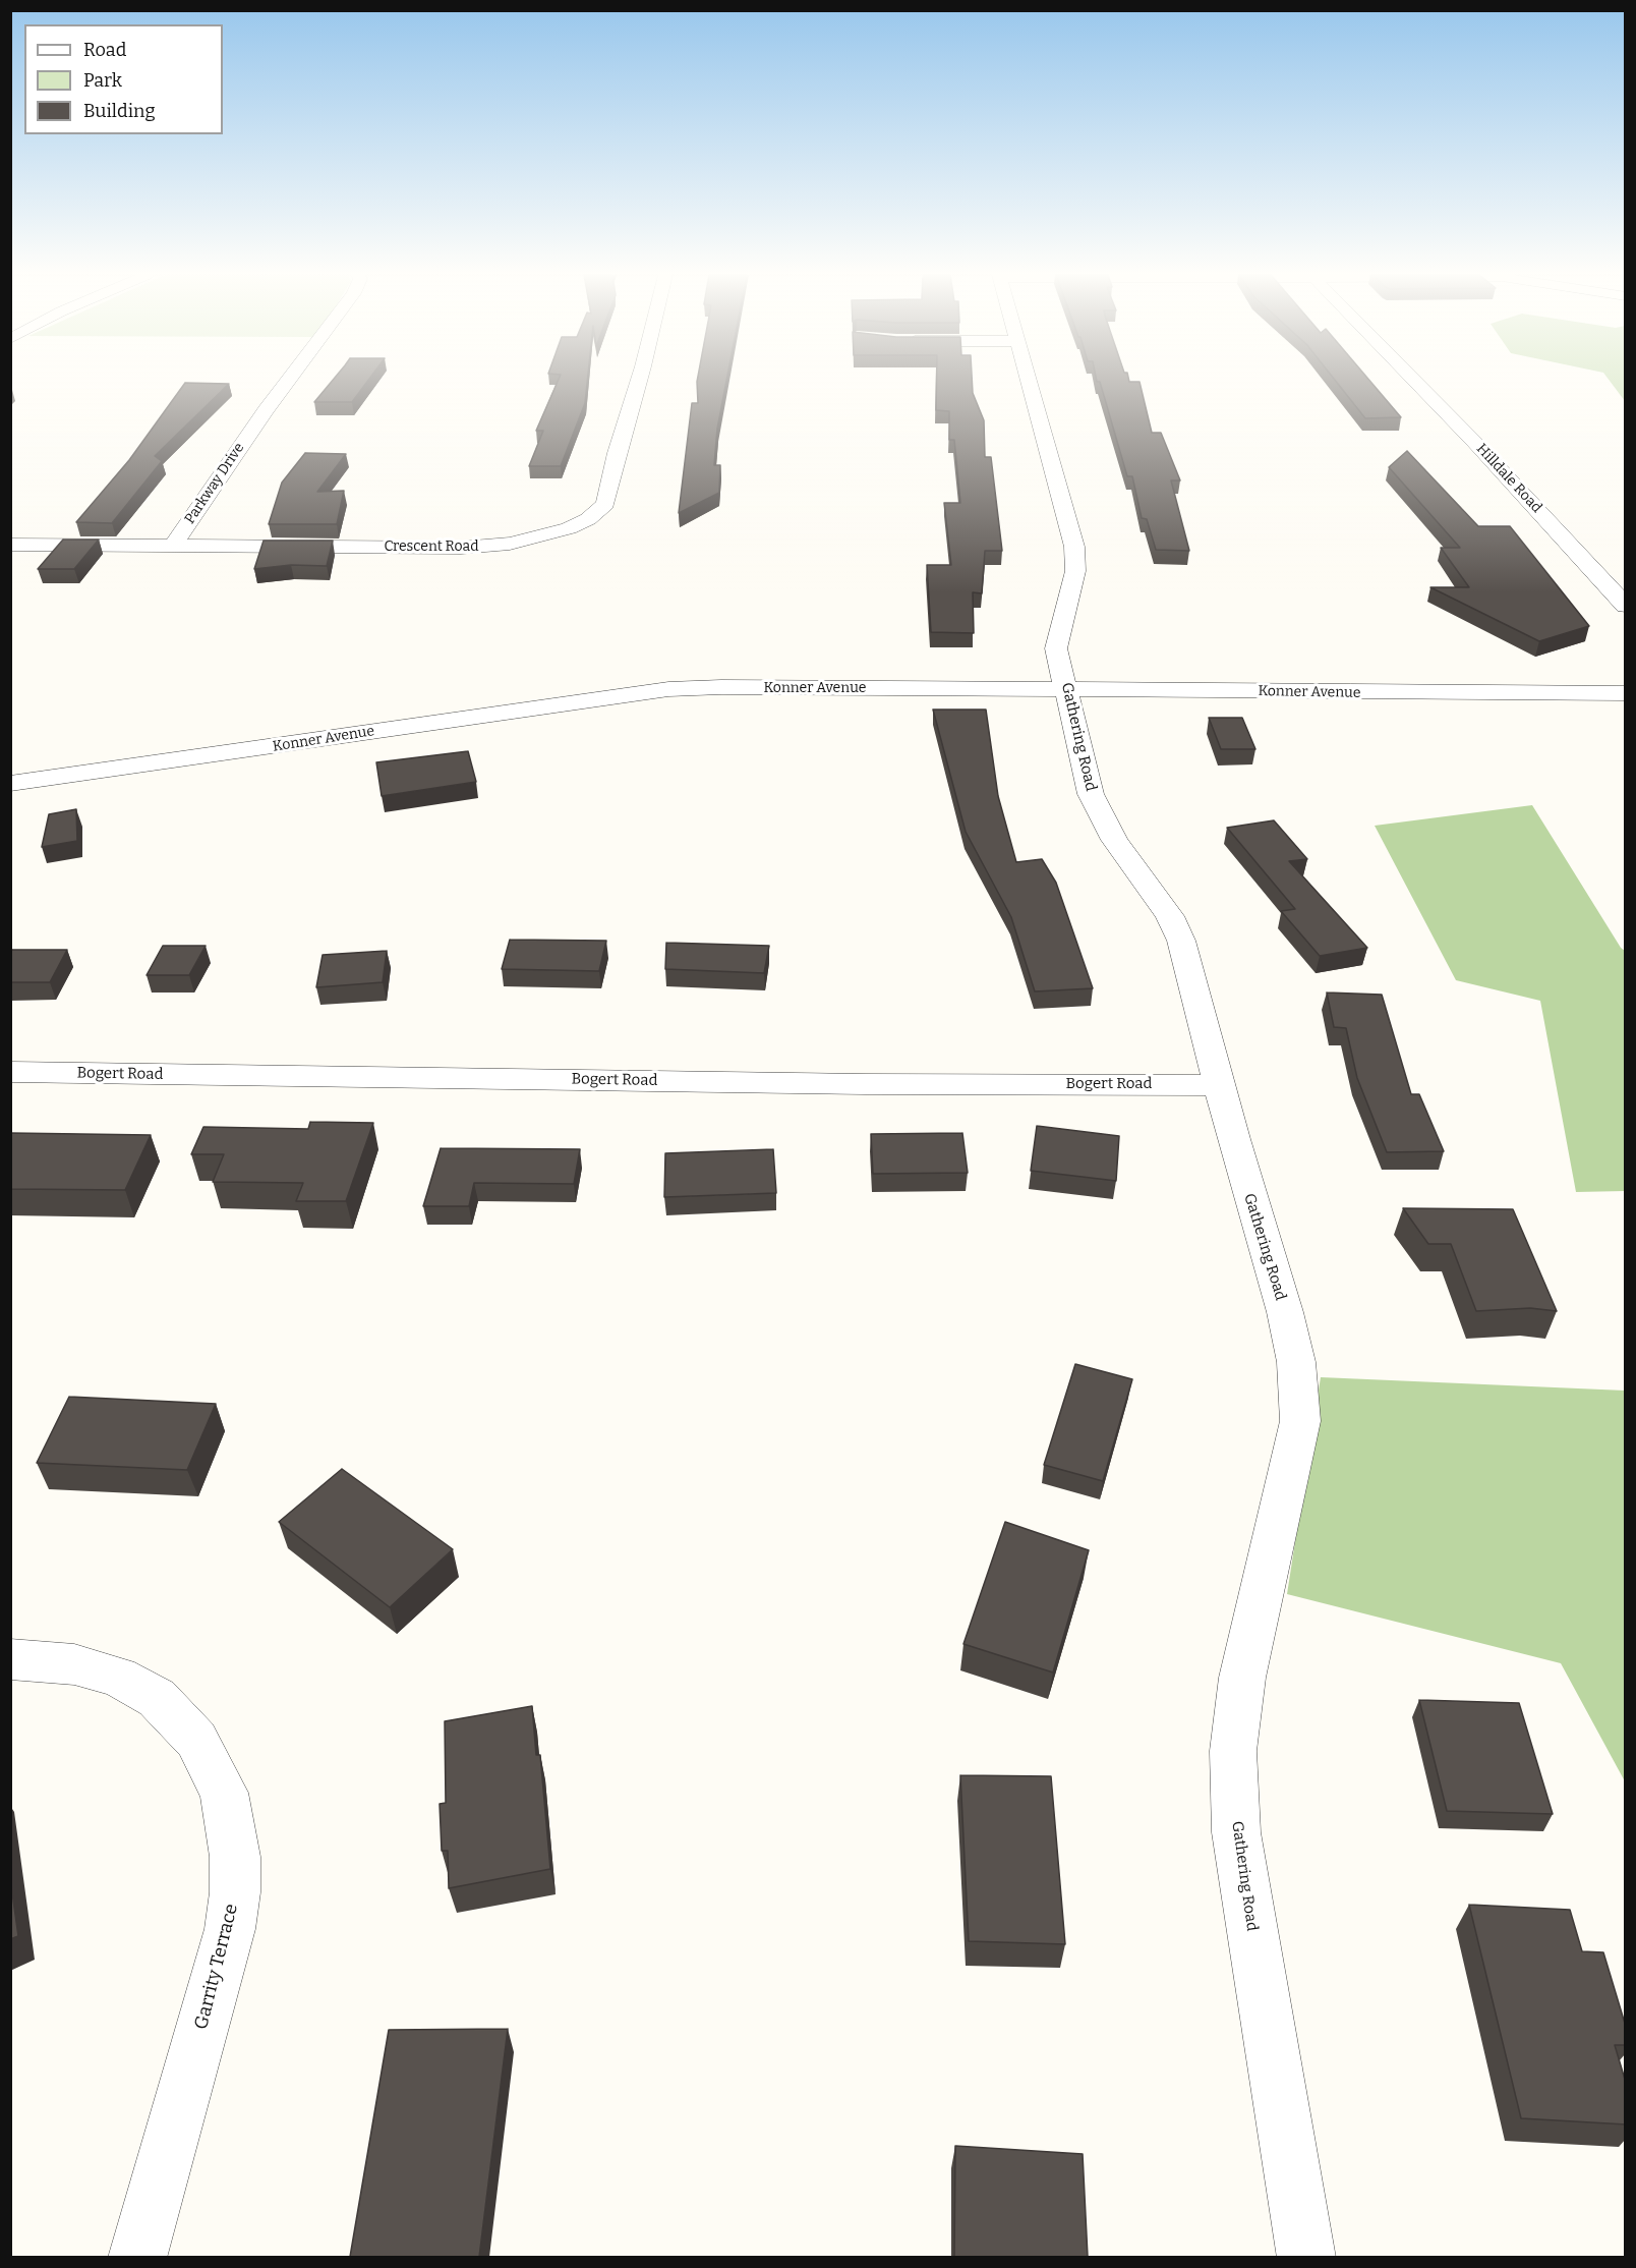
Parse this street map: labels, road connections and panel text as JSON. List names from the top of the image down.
{
  "streets": {
    "street": [
      "Hilldale Road",
      "Parkway Drive",
      "Crescent Road",
      "Konner Avenue",
      "Gathering Road",
      "Bogert Road",
      "Garrity Terrace"
    ]
  },
  "crossings": [
    ["Parkway Drive", "Crescent Road"],
    ["Konner Avenue", "Gathering Road"],
    ["Gathering Road", "Bogert Road"]
  ],
  "legend": ["Road", "Park", "Building"]
}
